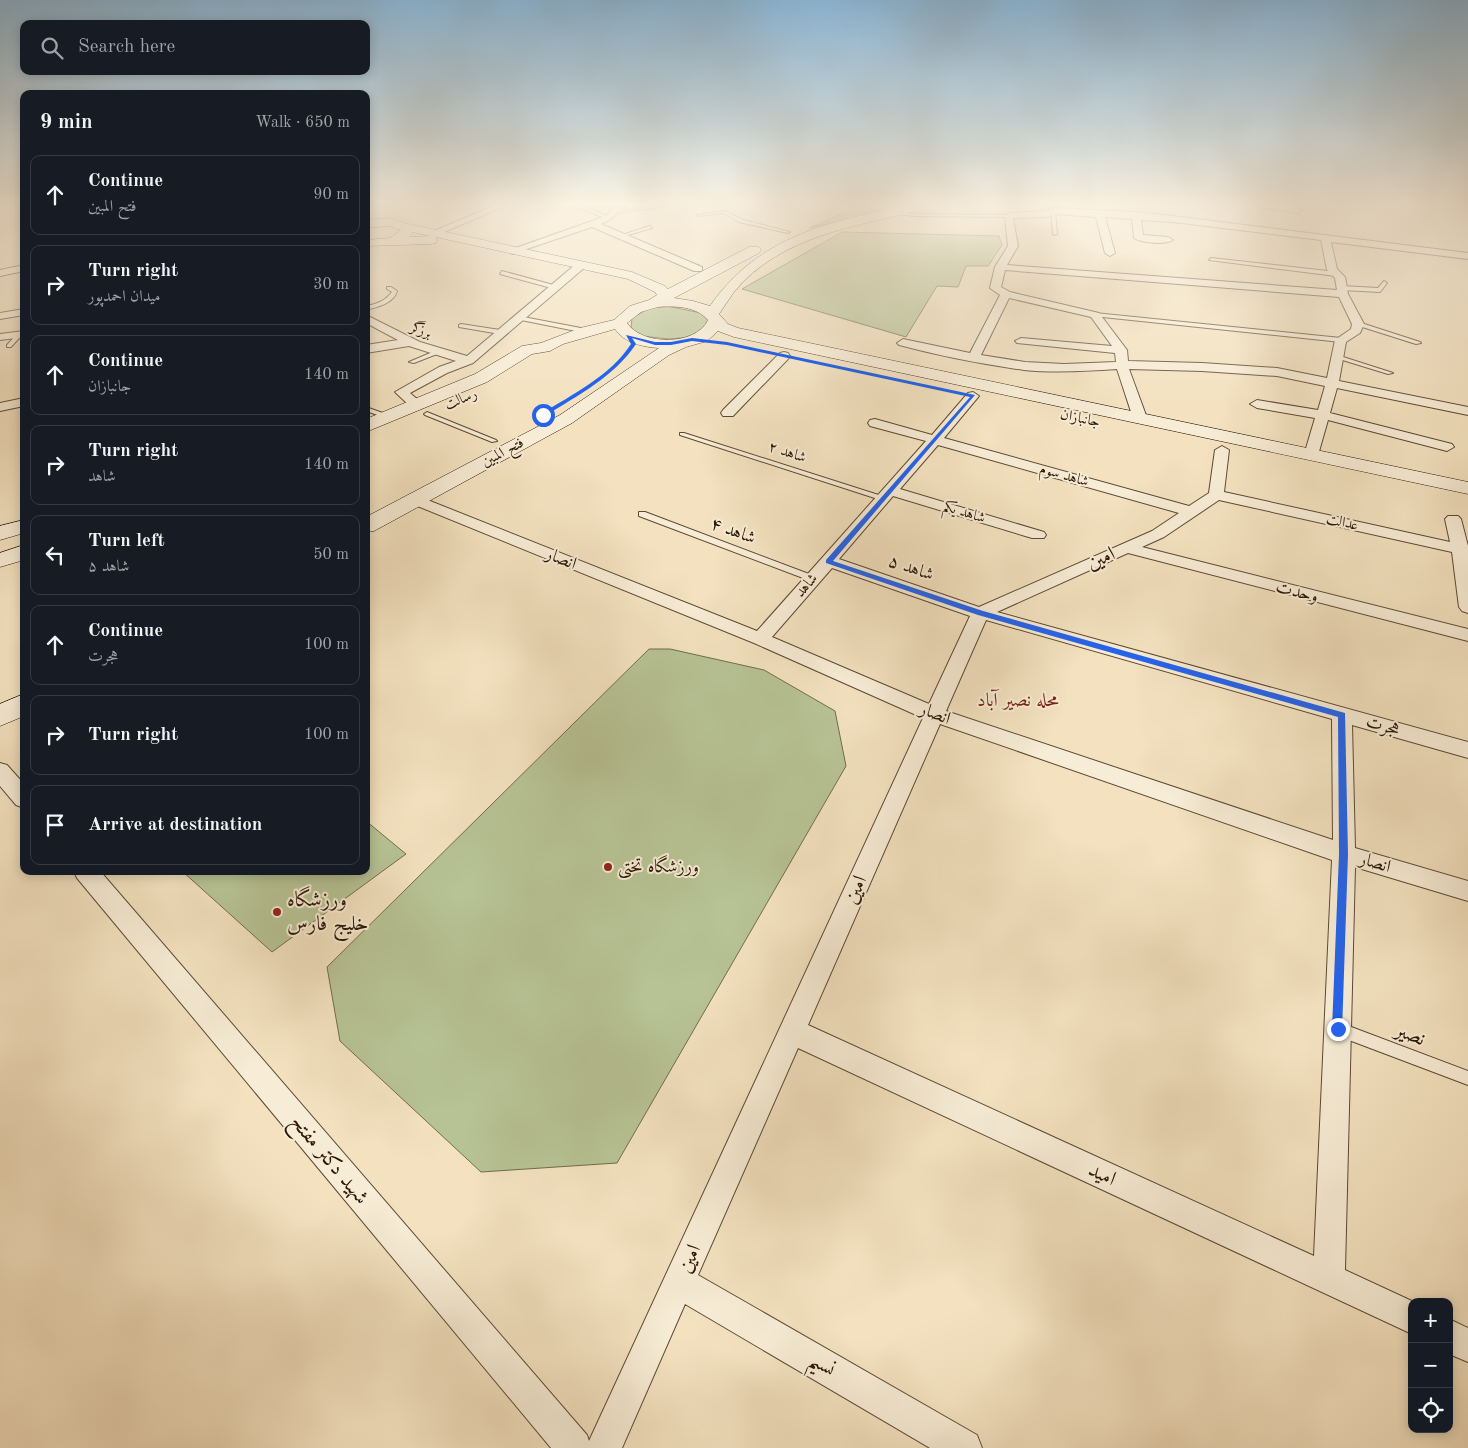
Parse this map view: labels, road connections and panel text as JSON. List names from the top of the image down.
{
  "streets": {
    "street": [
      "برزگر",
      "رسالت",
      "جانبازان",
      "فتح المبین",
      "شاهد سوم",
      "شاهد یکم",
      "عدالت",
      "انصار",
      "امین",
      "شاهد ۵",
      "شاهد",
      "وحدت",
      "هجرت",
      "شهید دکتر مفتح",
      "امید",
      "نسیم"
    ],
    "lane": ["شاهد ۲", "شاهد ۴", "نصیر"]
  },
  "crossings": [
    ["رسالت", "جانبازان"],
    ["رسالت", "فتح المبین"],
    ["جانبازان", "فتح المبین"],
    ["جانبازان", "شاهد"],
    ["فتح المبین", "انصار"],
    ["شاهد ۲", "شاهد یکم"],
    ["شاهد ۲", "شاهد"],
    ["شاهد سوم", "امین"],
    ["شاهد سوم", "شاهد"],
    ["شاهد یکم", "شاهد"],
    ["عدالت", "امین"],
    ["شاهد ۴", "شاهد"],
    ["انصار", "امین"],
    ["انصار", "شاهد"],
    ["امین", "شاهد ۵"],
    ["امین", "وحدت"],
    ["امین", "هجرت"],
    ["امین", "امید"],
    ["امین", "نسیم"],
    ["شاهد ۵", "شاهد"],
    ["شاهد ۵", "هجرت"]
  ],
  "districts": ["محله نصیر آباد"],
  "places": ["ورزشگاه تختی", "ورزشگاه خلیج فارس"],
  "page": {
    "search": "Search here",
    "heading": ["9 min", "Walk · 650 m"],
    "list": [
      ["Continue", "فتح المبین", "90 m"],
      ["Turn right", "میدان احمدپور", "30 m"],
      ["Continue", "جانبازان", "140 m"],
      ["Turn right", "شاهد", "140 m"],
      ["Turn left", "شاهد ۵", "50 m"],
      ["Continue", "هجرت", "100 m"],
      ["Turn right", "100 m"],
      "Arrive at destination"
    ],
    "map_buttons": ["+", "−"]
  }
}
